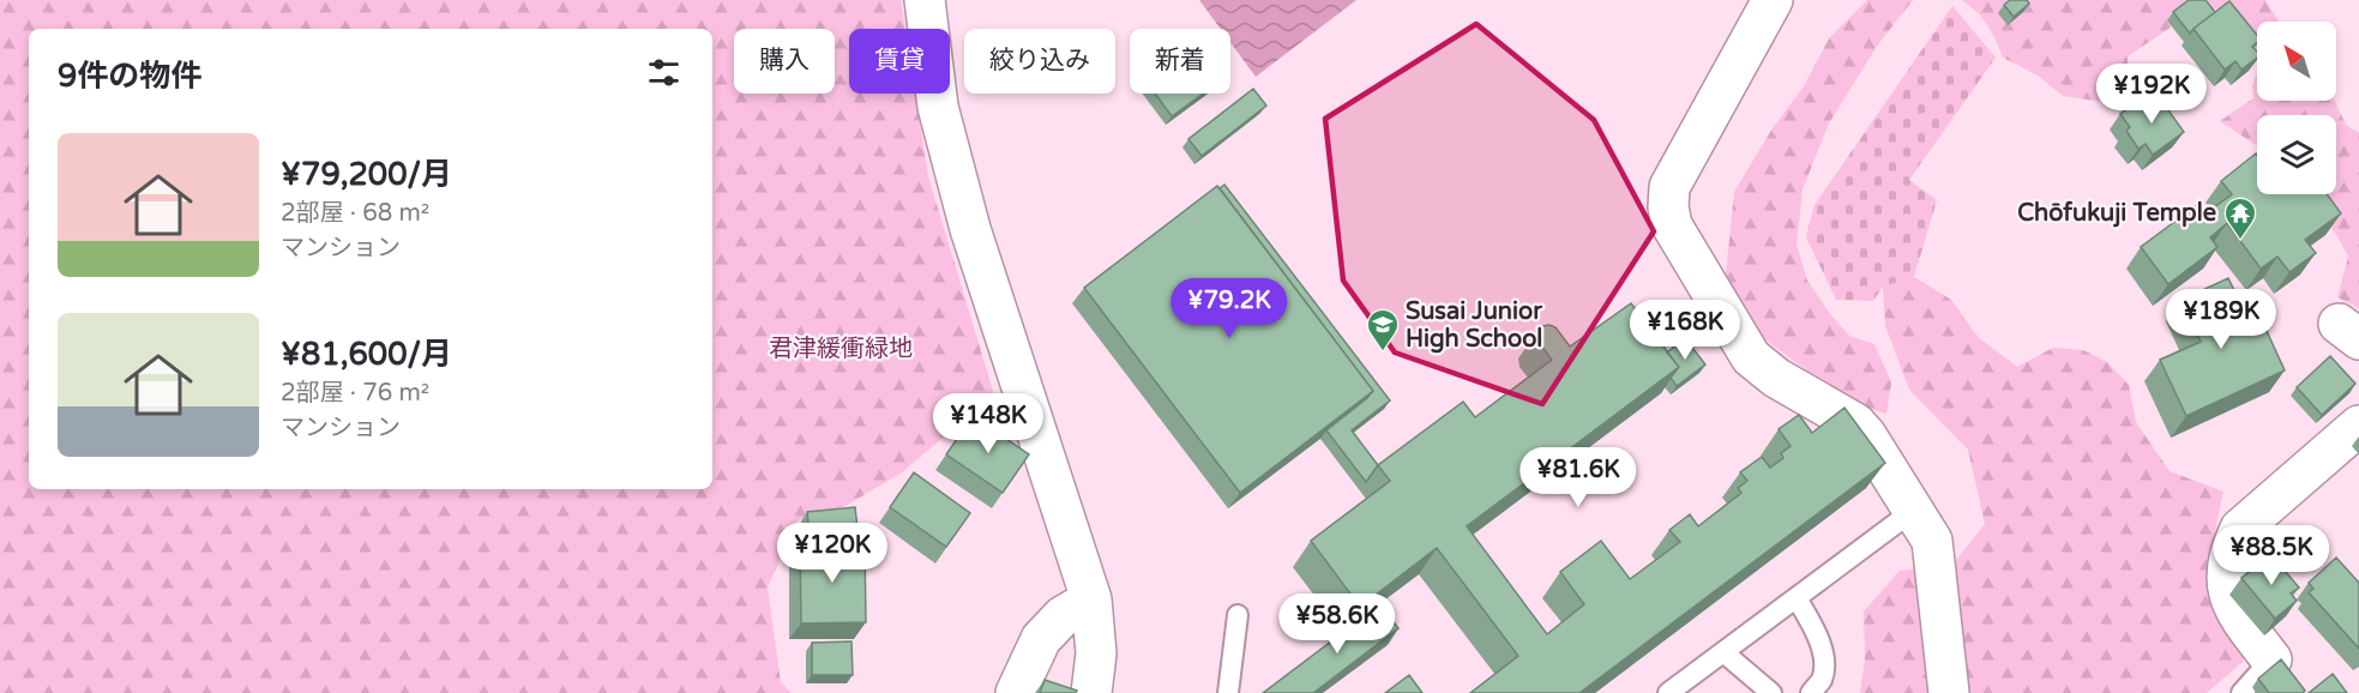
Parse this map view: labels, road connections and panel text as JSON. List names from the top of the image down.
{
  "parks": ["君津緩衝緑地"],
  "places": {
    "temple": ["Chōfukuji Temple"],
    "school or university": ["Susai Junior High School"]
  },
  "north": "top left",
  "page": {
    "chip": [
      "購入",
      "賃貸",
      "絞り込み",
      "新着"
    ],
    "heading": "9件の物件",
    "price": [
      "¥192K",
      "¥79.2K",
      "¥189K",
      "¥168K",
      "¥148K",
      "¥81.6K",
      "¥120K",
      "¥88.5K",
      "¥58.6K"
    ],
    "list": [
      {
        "name": "¥79,200/月",
        "note": "2部屋 · 68 m² · マンション"
      },
      {
        "name": "¥81,600/月",
        "note": "2部屋 · 76 m² · マンション"
      }
    ]
  }
}
